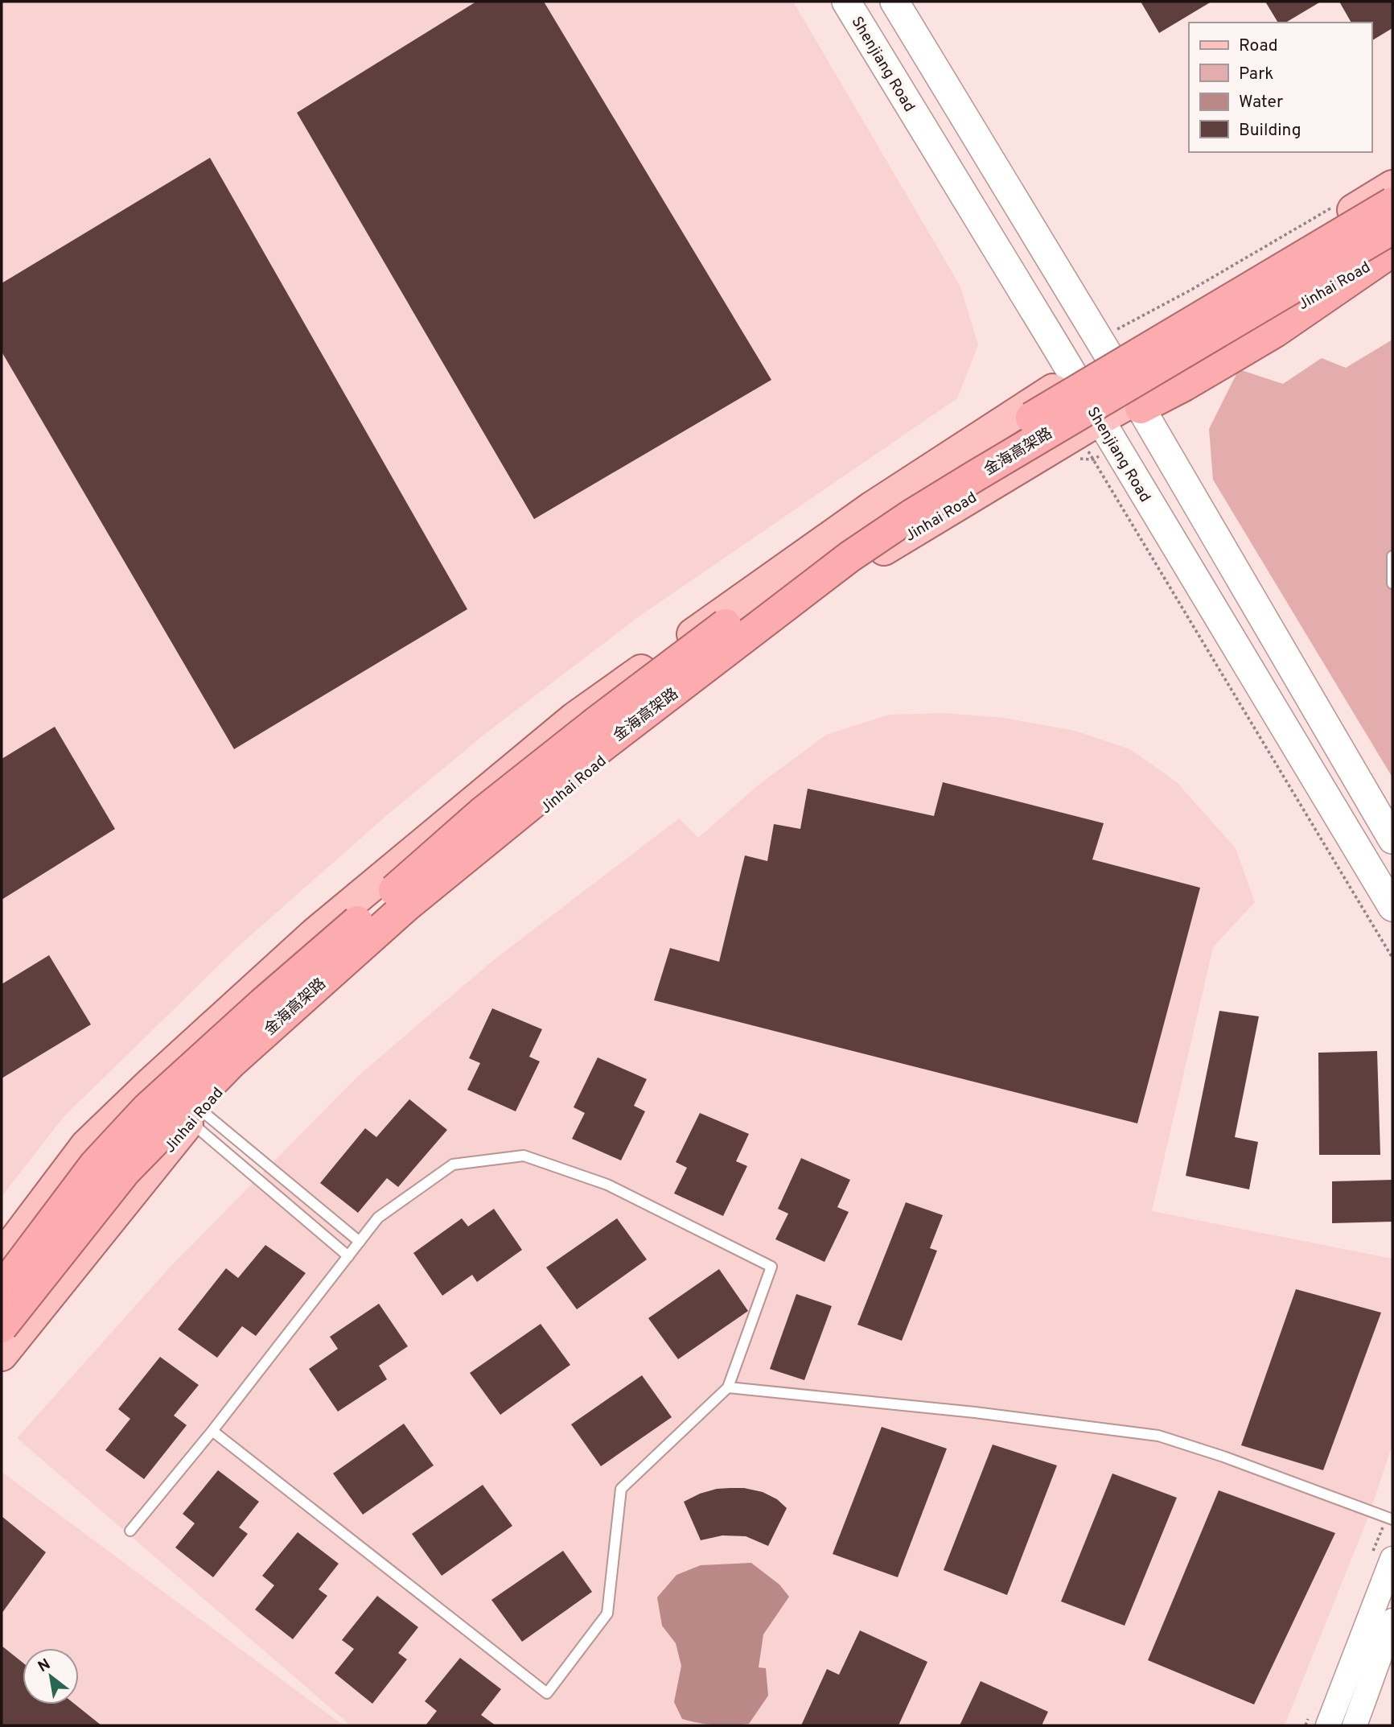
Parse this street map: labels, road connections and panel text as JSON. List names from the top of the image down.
{
  "streets": {
    "highway": ["金海高架路"],
    "main road": ["Shenjiang Road", "Jinhai Road"]
  },
  "crossings": [
    ["Shenjiang Road", "Jinhai Road"]
  ],
  "legend": [
    "Road",
    "Park",
    "Water",
    "Building"
  ],
  "north": "top left"
}
